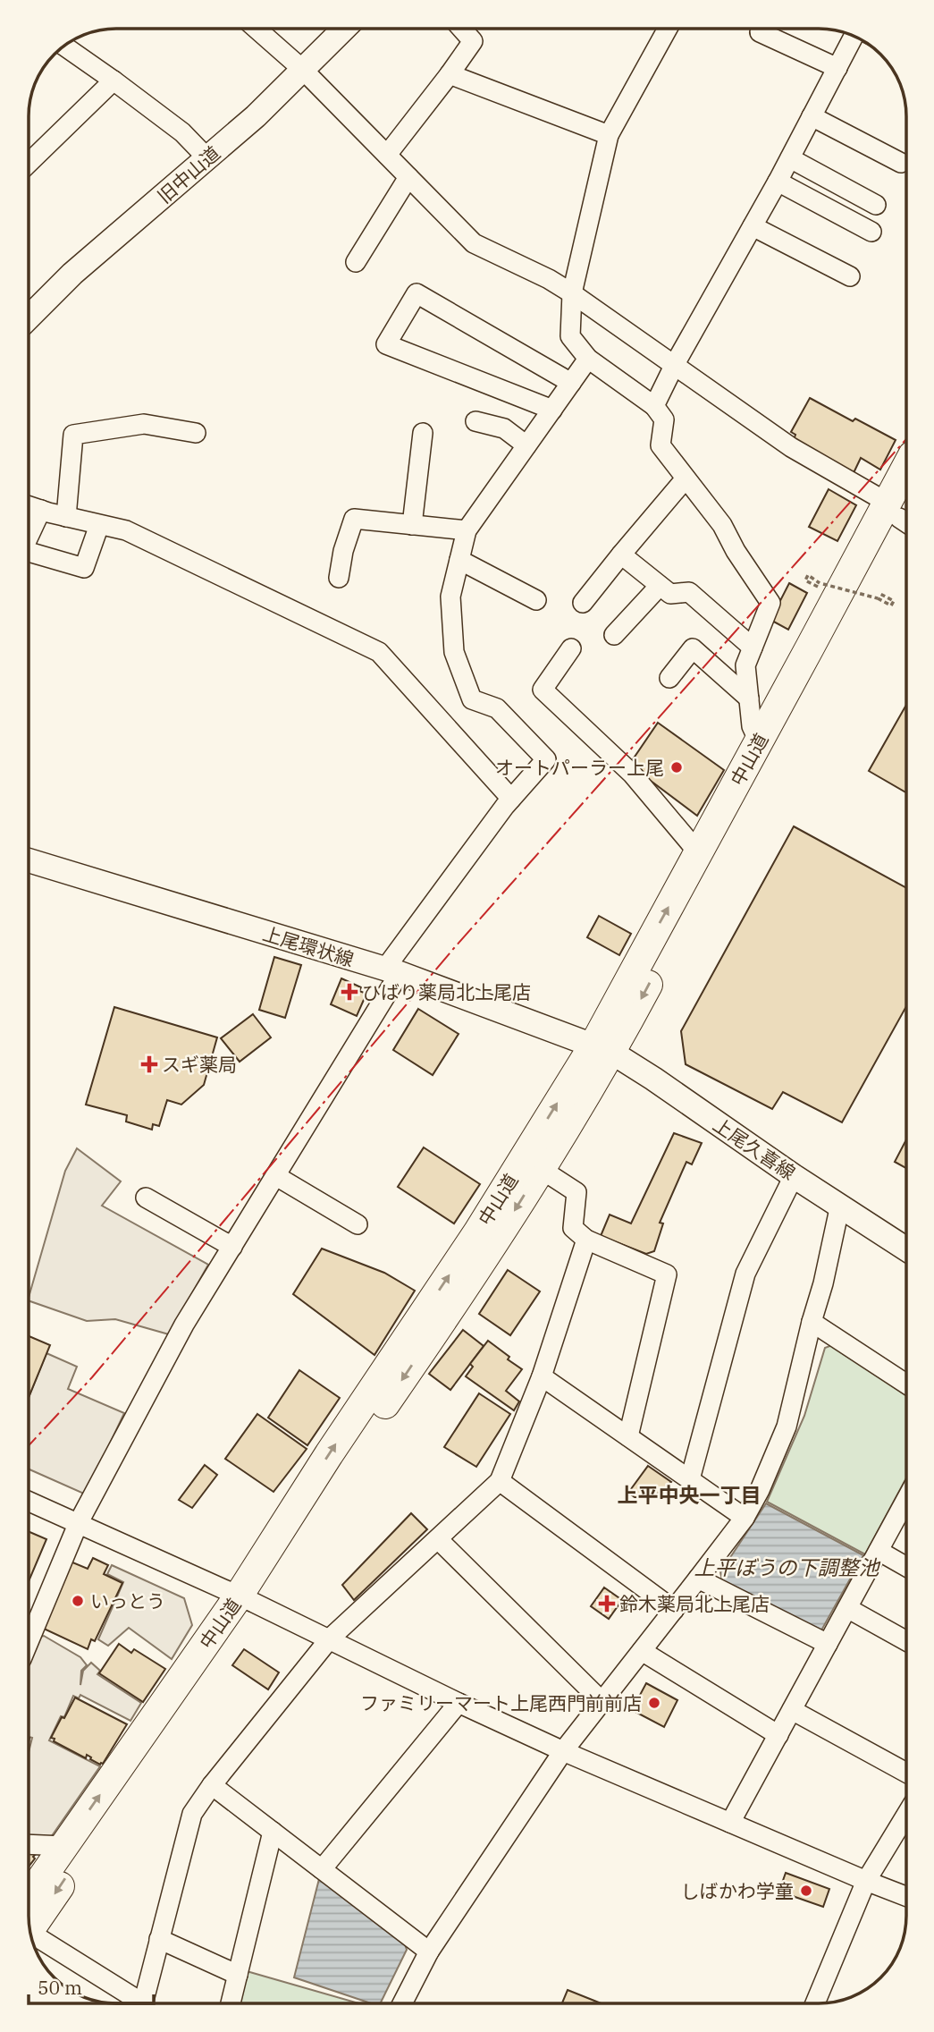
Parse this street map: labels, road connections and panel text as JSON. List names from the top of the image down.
{
  "streets": {
    "highway": ["中山道"],
    "main road": ["旧中山道", "上尾環状線", "上尾久喜線"]
  },
  "crossings": [
    ["中山道", "上尾環状線"],
    ["中山道", "上尾久喜線"],
    ["上尾環状線", "上尾久喜線"]
  ],
  "districts": ["上平中央一丁目"],
  "water": ["上平ぼうの下調整池"],
  "places": {
    "other": [
      "オートパーラー上尾",
      "いっとう",
      "ファミリーマート上尾西門前前店",
      "しばかわ学童"
    ],
    "health": ["ひばり薬局北上尾店", "スギ薬局", "鈴木薬局北上尾店"]
  },
  "scale_bar": "50 m"
}
